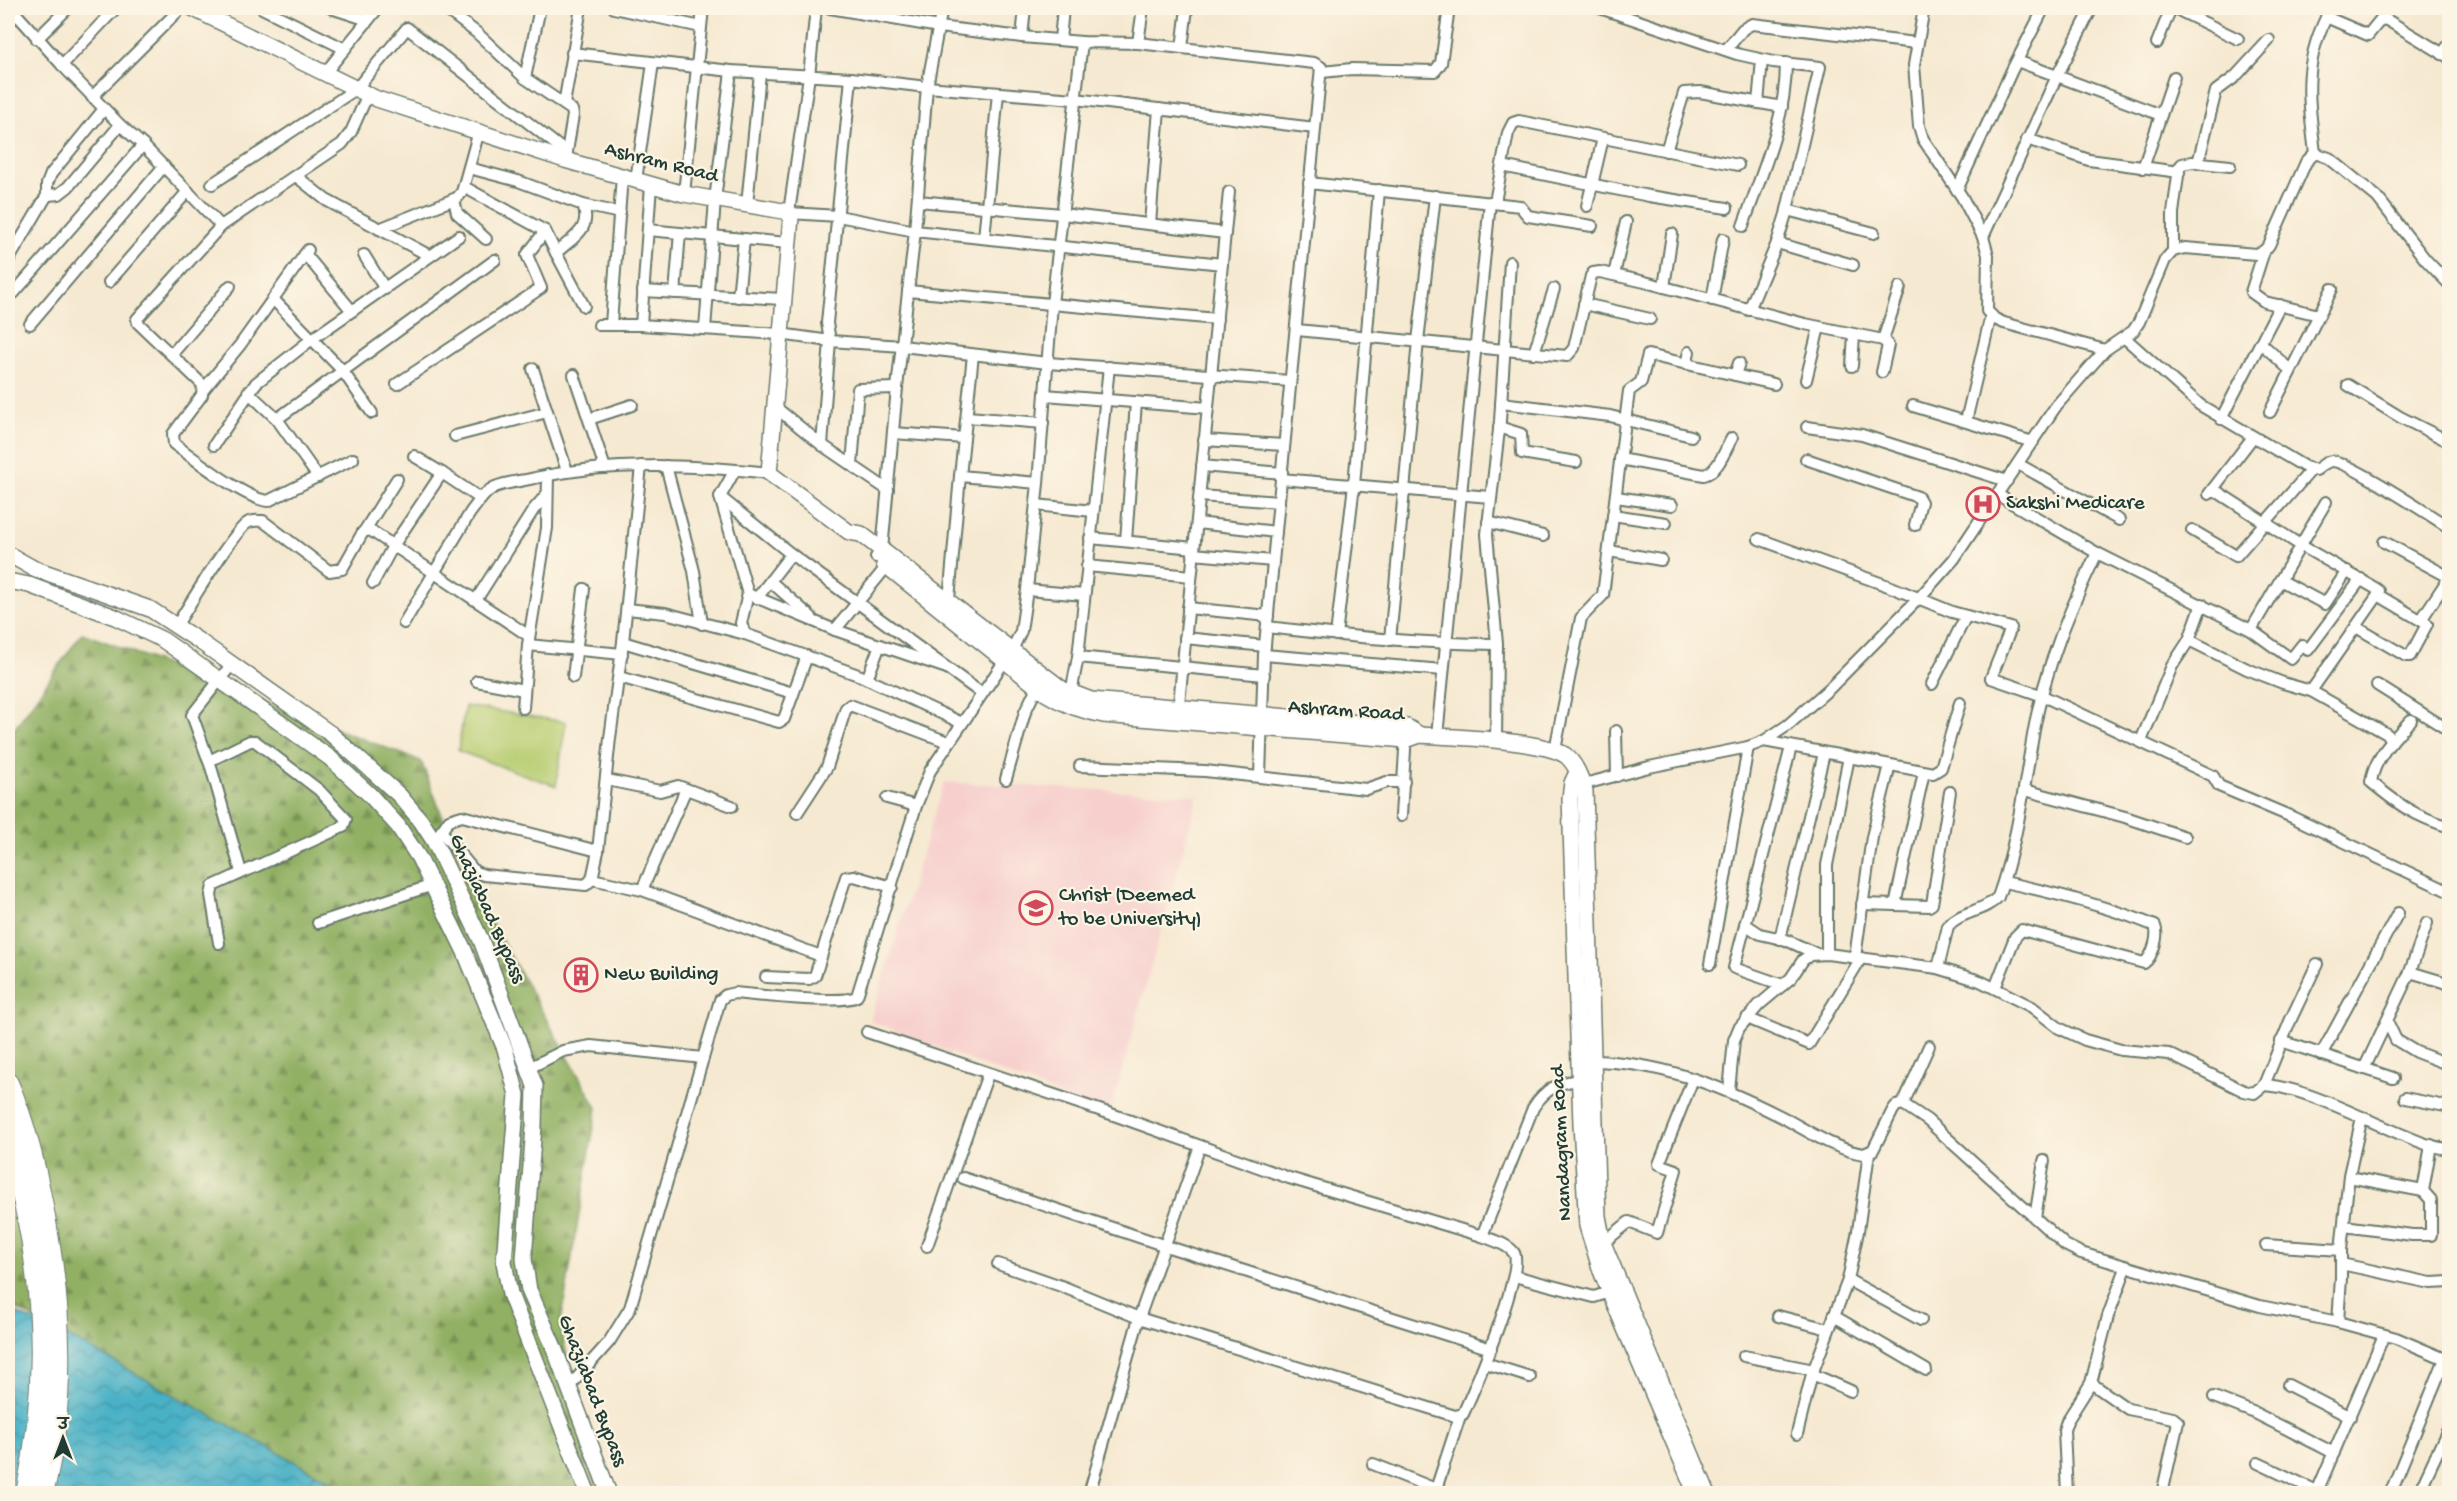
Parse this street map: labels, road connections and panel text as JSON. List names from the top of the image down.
{
  "streets": {
    "street": ["Ashram Road", "Ghaziabad Bypass", "Nandagram Road"]
  },
  "places": {
    "hospital": ["Sakshi Medicare"],
    "school or university": ["Christ (Deemed to be University)"],
    "building": ["New Building"]
  },
  "north": "top"
}
